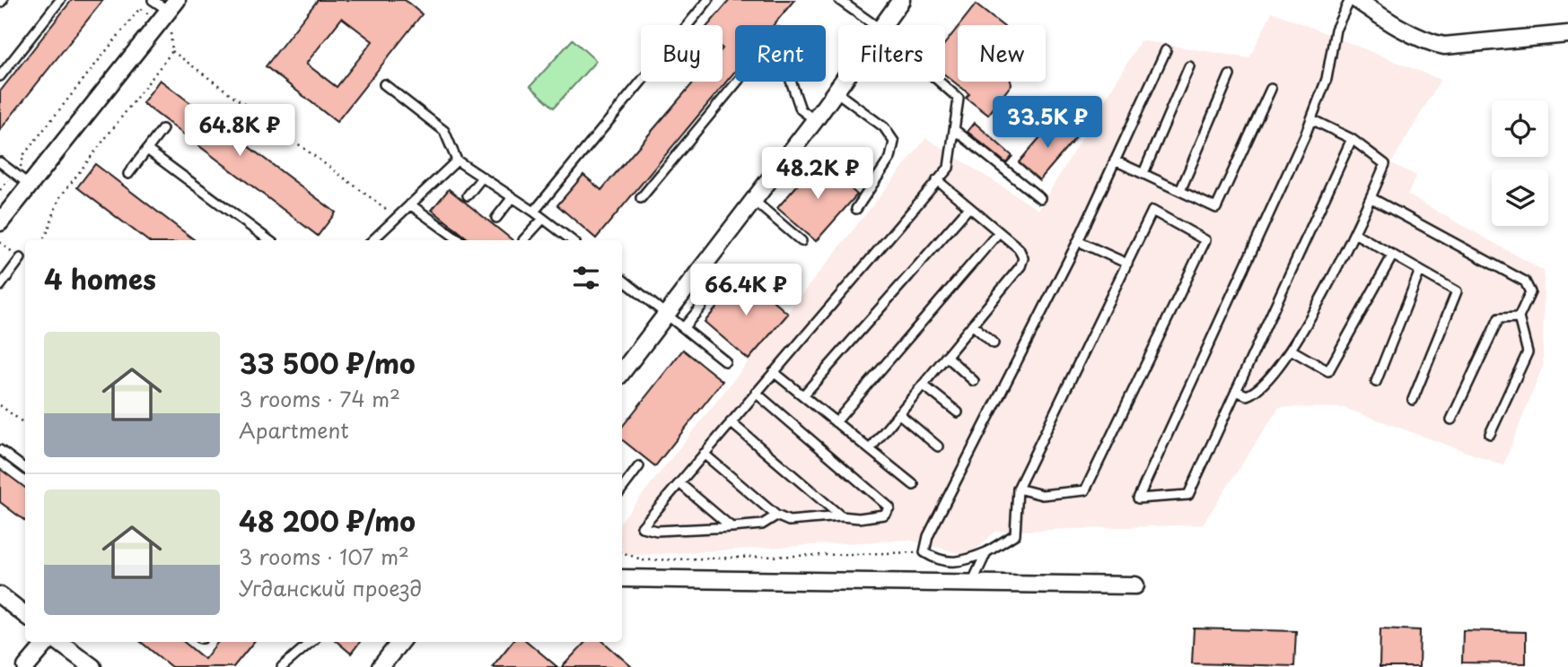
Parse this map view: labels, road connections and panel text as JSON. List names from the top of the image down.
{
  "page": {
    "chip": [
      "Buy",
      "Rent",
      "Filters",
      "New"
    ],
    "price": [
      "33.5K ₽",
      "64.8K ₽",
      "48.2K ₽",
      "66.4K ₽"
    ],
    "heading": "4 homes",
    "list": [
      {
        "name": "33 500 ₽/mo",
        "note": "3 rooms · 74 m² · Apartment"
      },
      {
        "name": "48 200 ₽/mo",
        "note": "3 rooms · 107 m² · Угданский проезд"
      }
    ]
  }
}
